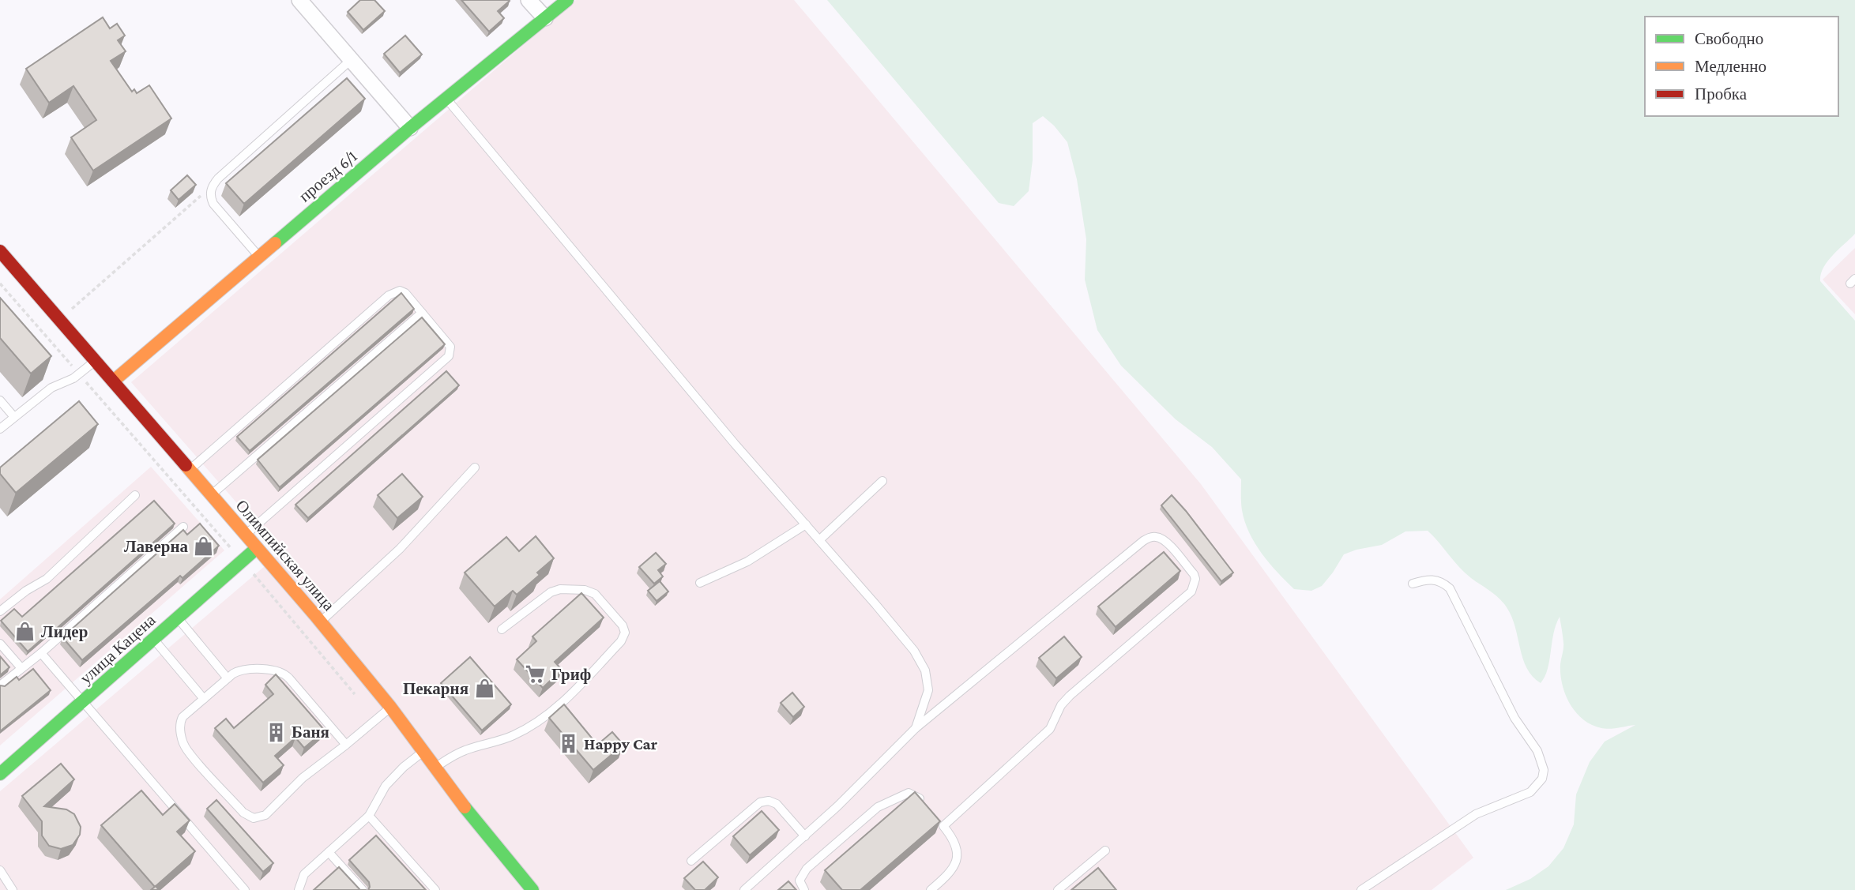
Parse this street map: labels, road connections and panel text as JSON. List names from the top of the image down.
{
  "streets": {
    "street": ["проезд 6/1", "Олимпийская улица", "улица Кацена"]
  },
  "crossings": [
    ["проезд 6/1", "Олимпийская улица"],
    ["Олимпийская улица", "улица Кацена"]
  ],
  "places": {
    "shop": ["Лаверна", "Лидер", "Пекарня"],
    "supermarket": ["Гриф"],
    "building": ["Баня", "Happy Car"]
  },
  "legend": ["Свободно", "Медленно", "Пробка"]
}
